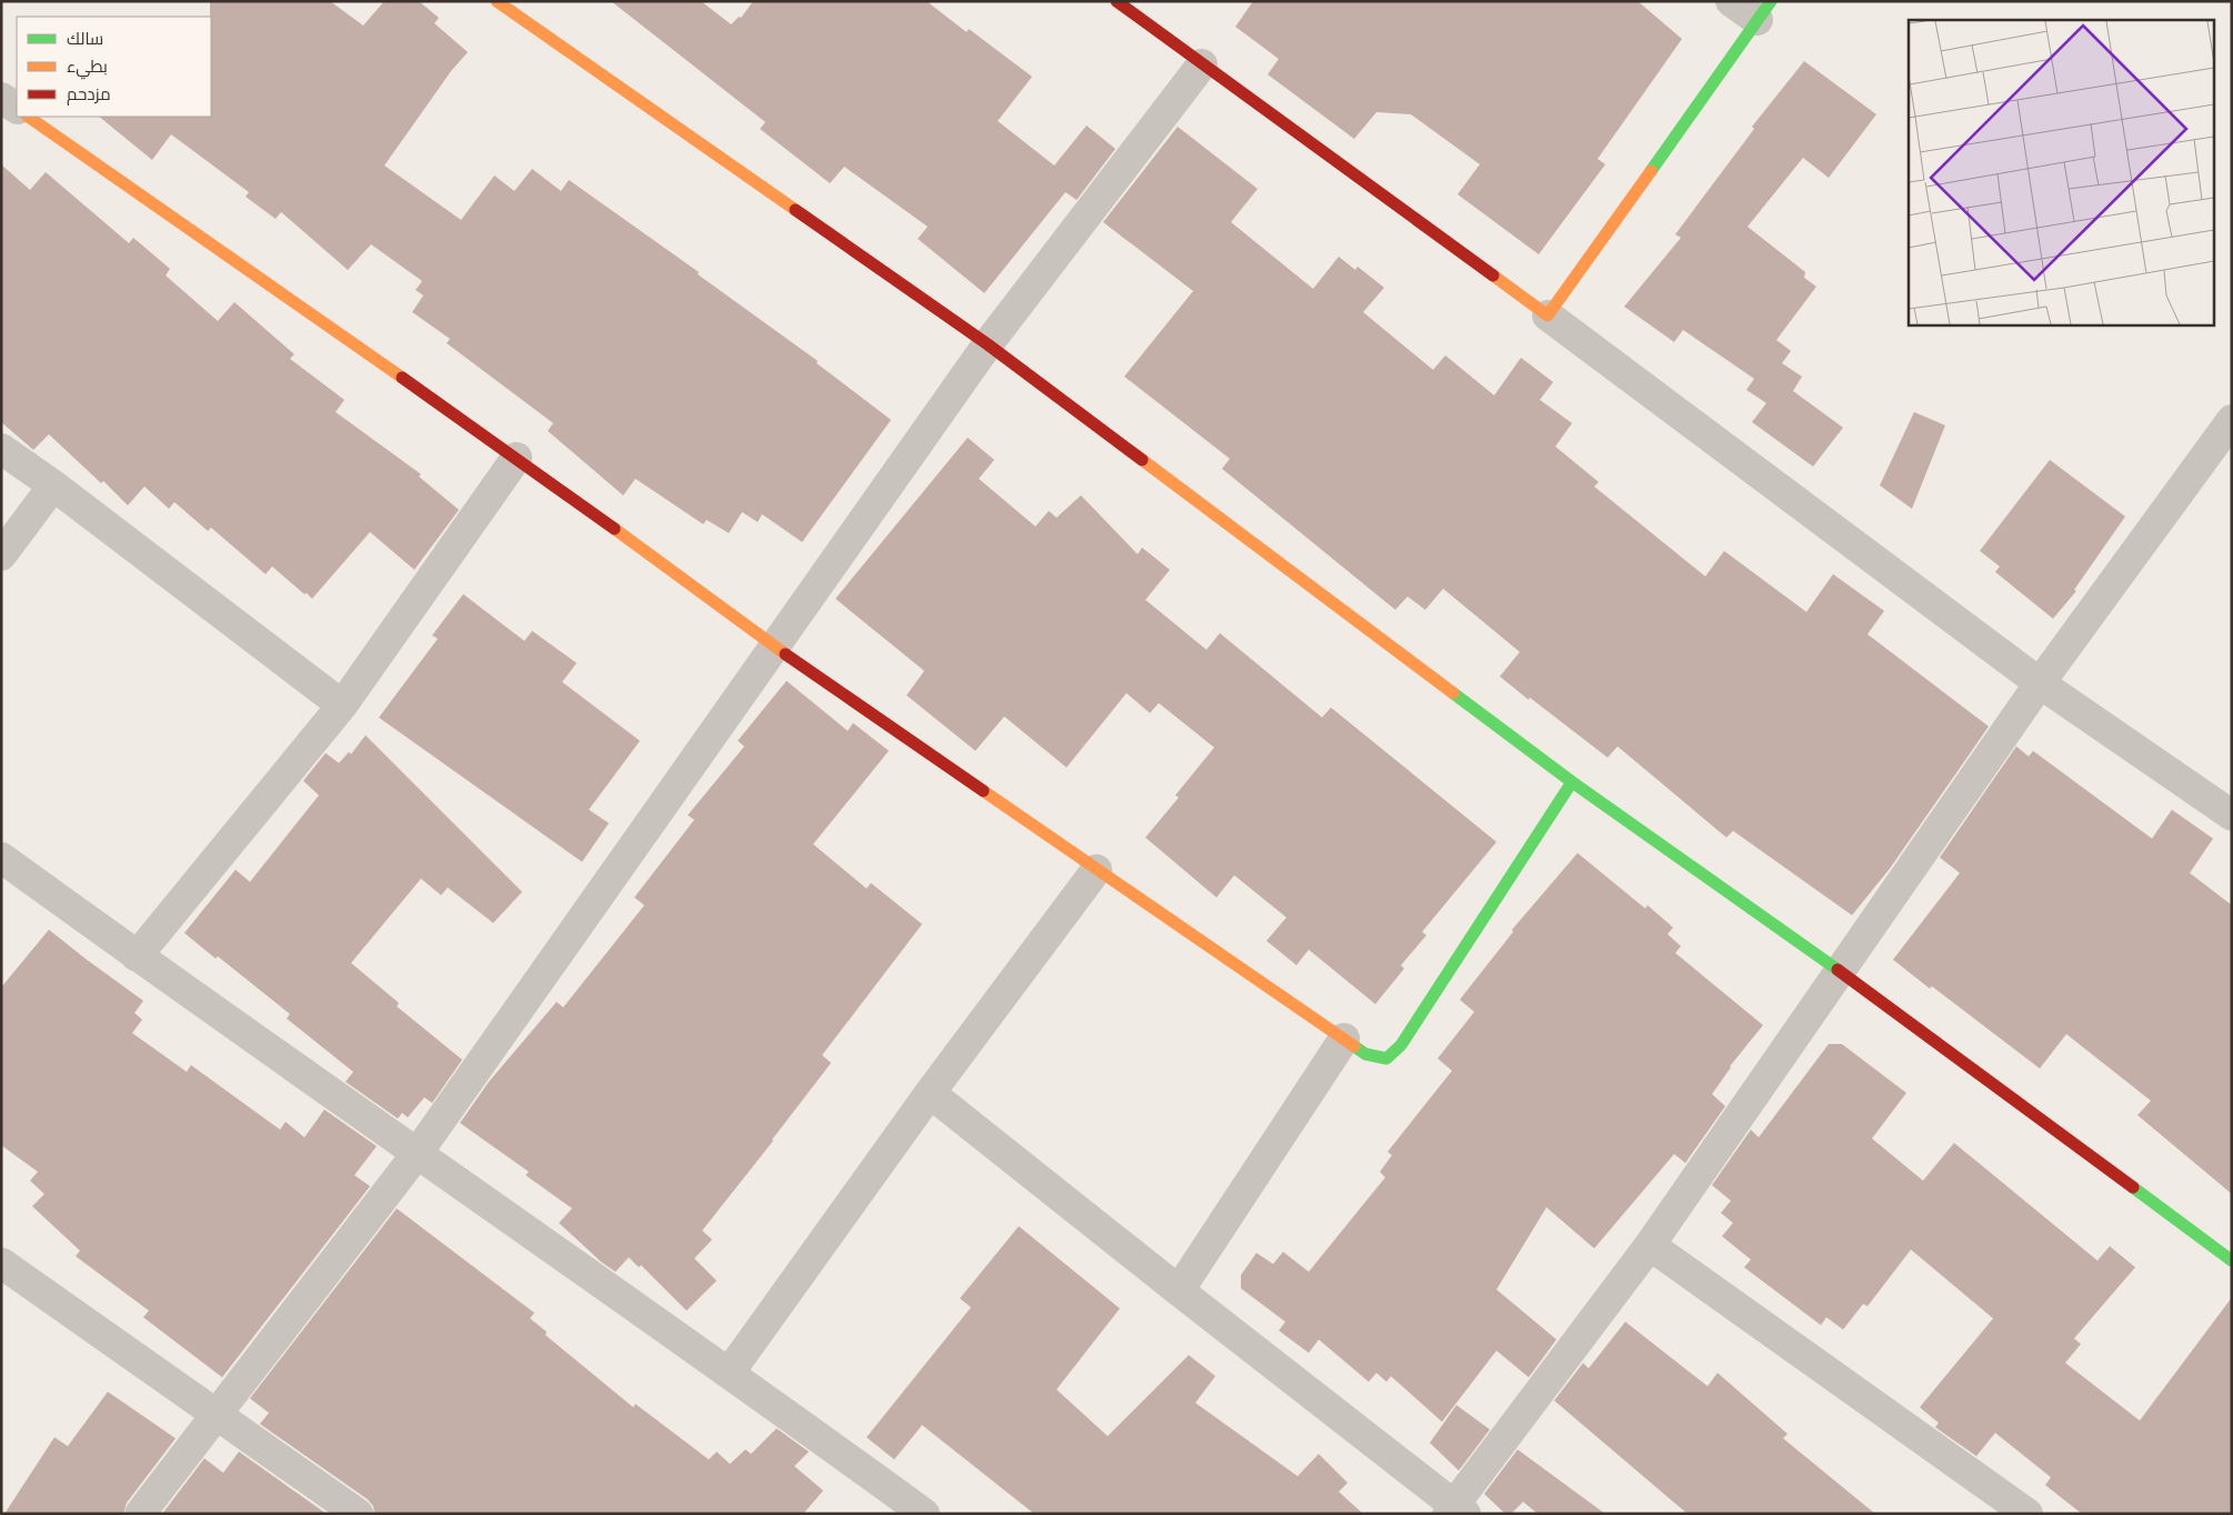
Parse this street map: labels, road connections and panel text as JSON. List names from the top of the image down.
{
  "legend": ["سالك", "بطيء", "مزدحم"]
}
